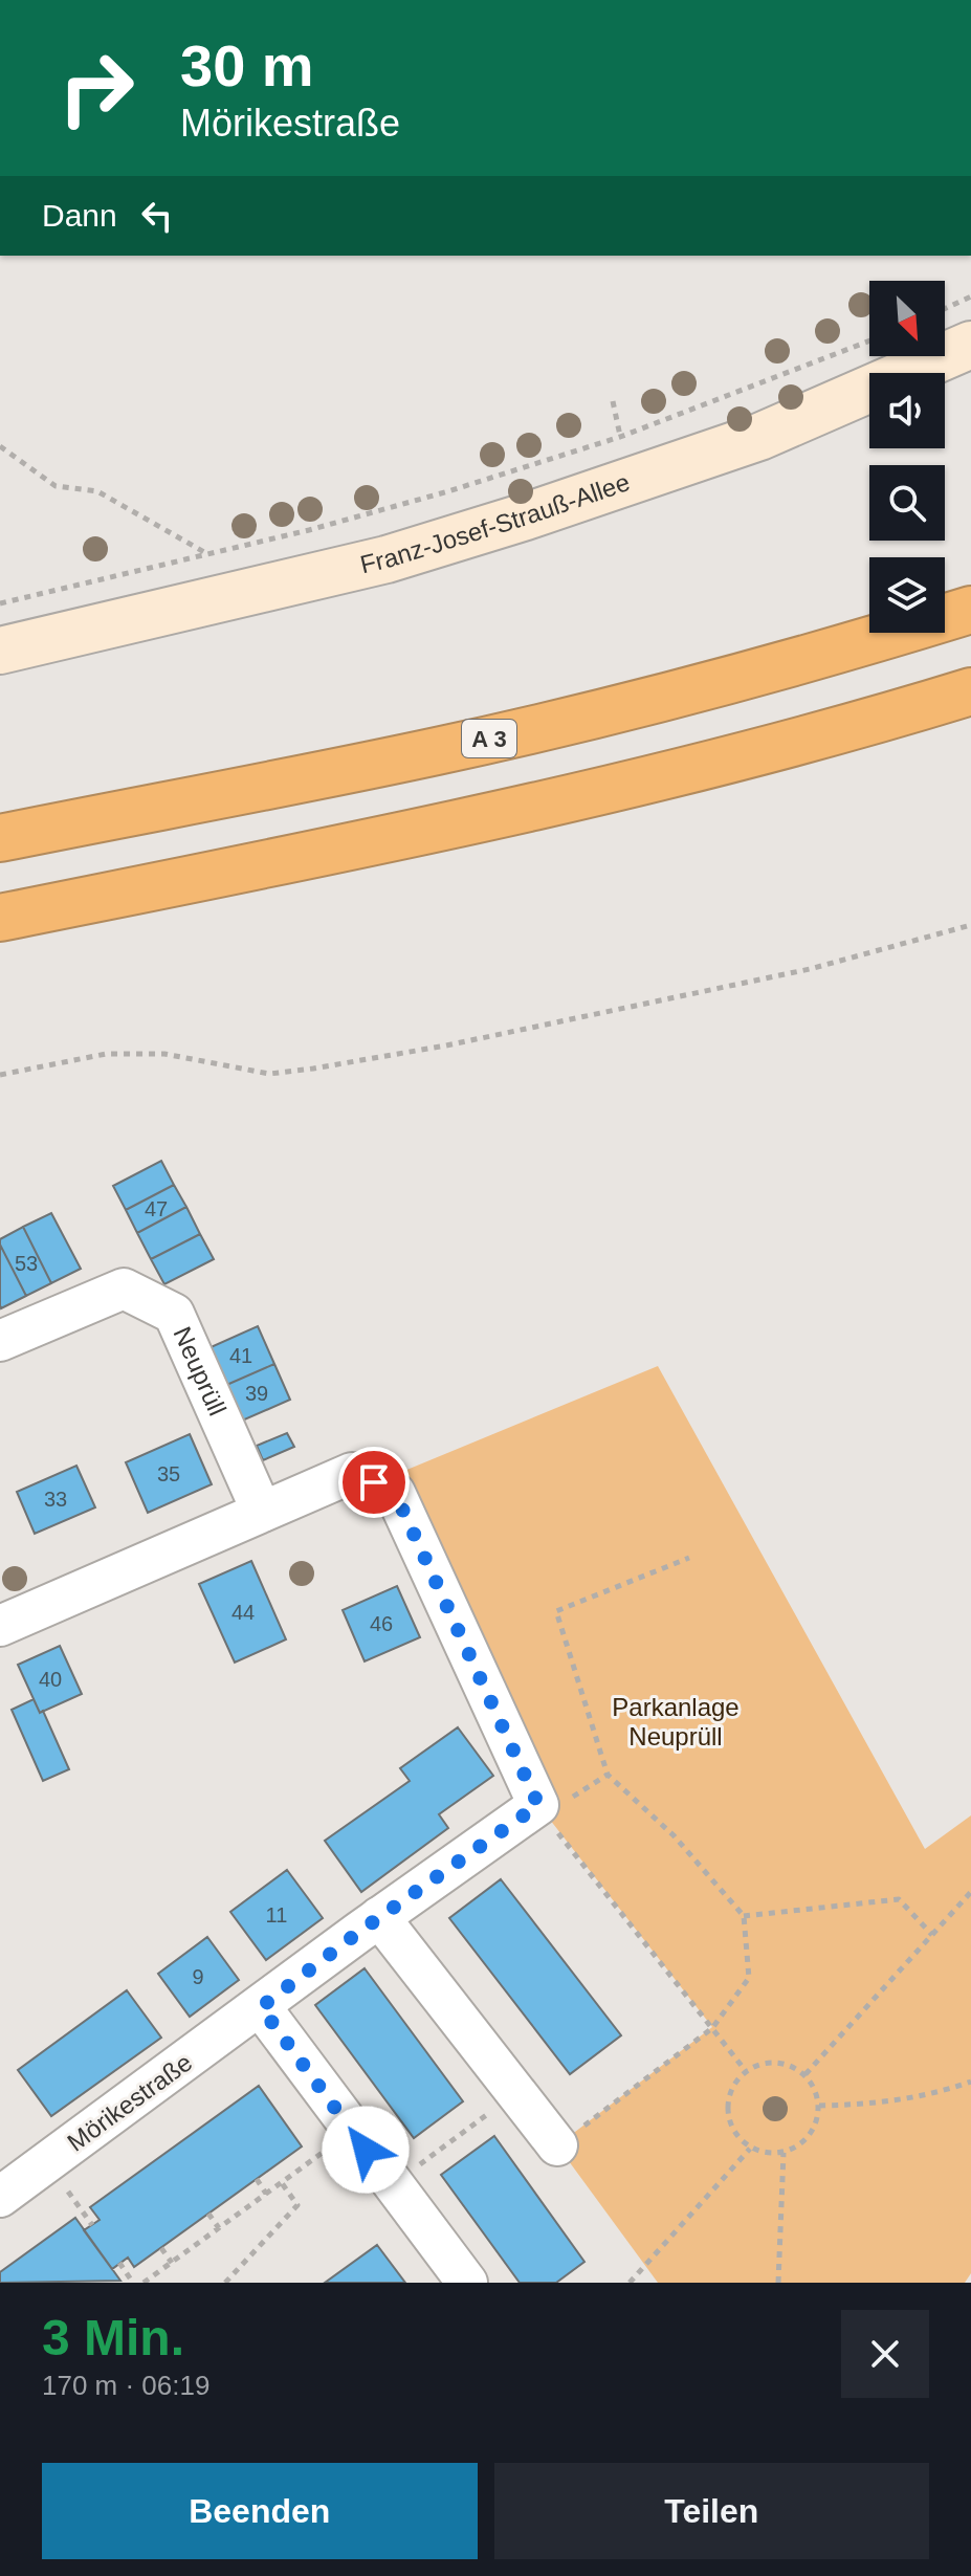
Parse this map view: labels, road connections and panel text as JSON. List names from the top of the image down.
{
  "streets": {
    "highway": ["A 3"],
    "street": ["Franz-Josef-Strauß-Allee", "Neuprüll", "Mörikestraße"]
  },
  "parks": ["Parkanlage Neuprüll"],
  "house_numbers": [
    "47",
    "53",
    "41",
    "39",
    "35",
    "33",
    "44",
    "46",
    "40",
    "11",
    "9"
  ],
  "north": "bottom right",
  "page": {
    "turn": ["30 m", "Mörikestraße"],
    "then": "Dann",
    "heading": ["3 Min.", "170 m · 06:19"],
    "buttons": ["Beenden", "Teilen"]
  }
}
